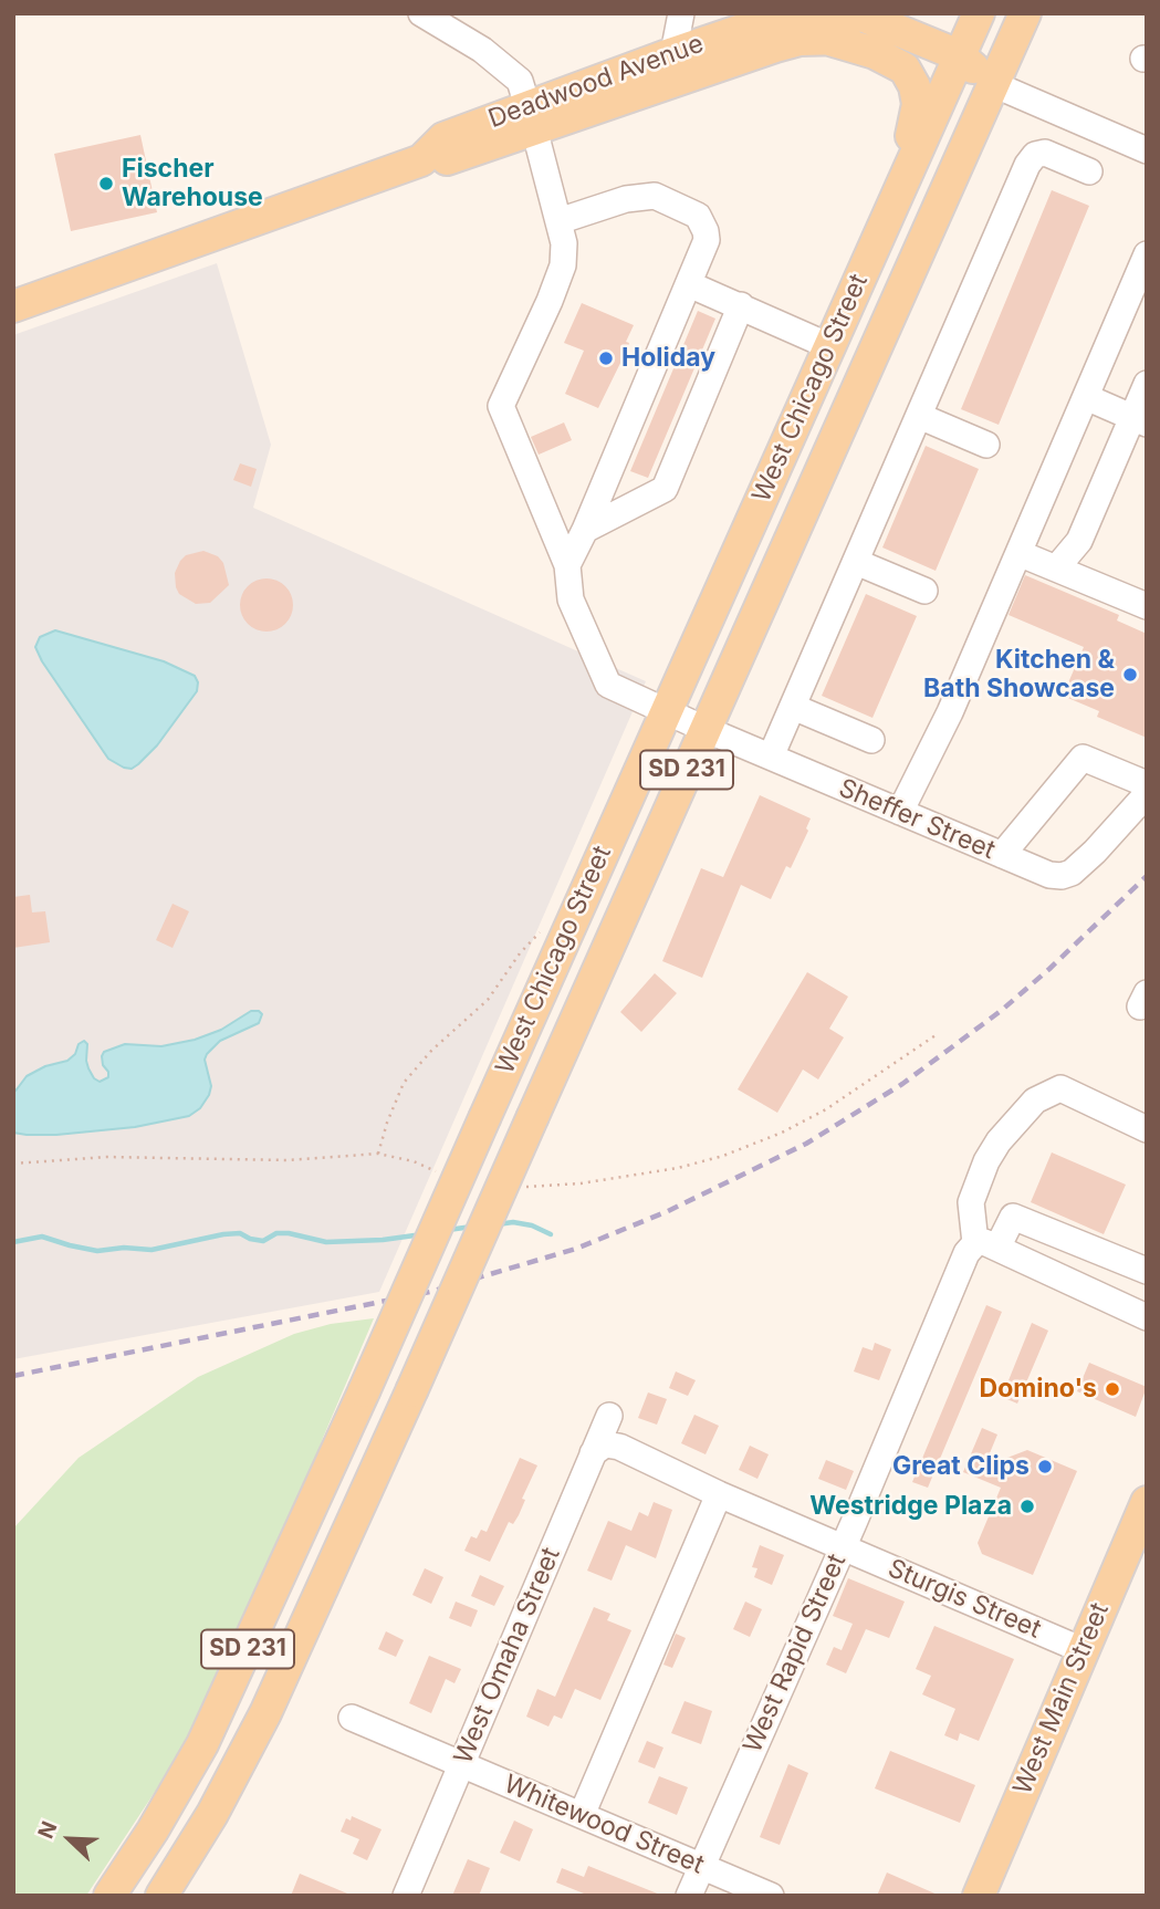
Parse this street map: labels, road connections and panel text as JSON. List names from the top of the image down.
{
  "streets": {
    "main road": [
      "Deadwood Avenue",
      "West Chicago Street",
      "SD 231",
      "West Main Street"
    ],
    "street": [
      "Sheffer Street",
      "Sturgis Street",
      "West Rapid Street",
      "West Omaha Street",
      "Whitewood Street"
    ]
  },
  "crossings": [
    ["Deadwood Avenue", "West Chicago Street"],
    ["Deadwood Avenue", "SD 231"],
    ["Deadwood Avenue", "Sheffer Street"],
    ["West Chicago Street", "SD 231"],
    ["West Chicago Street", "Sheffer Street"],
    ["Sturgis Street", "West Rapid Street"],
    ["Sturgis Street", "West Omaha Street"],
    ["Sturgis Street", "West Main Street"],
    ["West Rapid Street", "Whitewood Street"],
    ["West Omaha Street", "Whitewood Street"]
  ],
  "places": [
    "Fischer Warehouse",
    "Holiday",
    "Kitchen & Bath Showcase",
    "Domino's",
    "Great Clips",
    "Westridge Plaza"
  ],
  "north": "top left"
}
